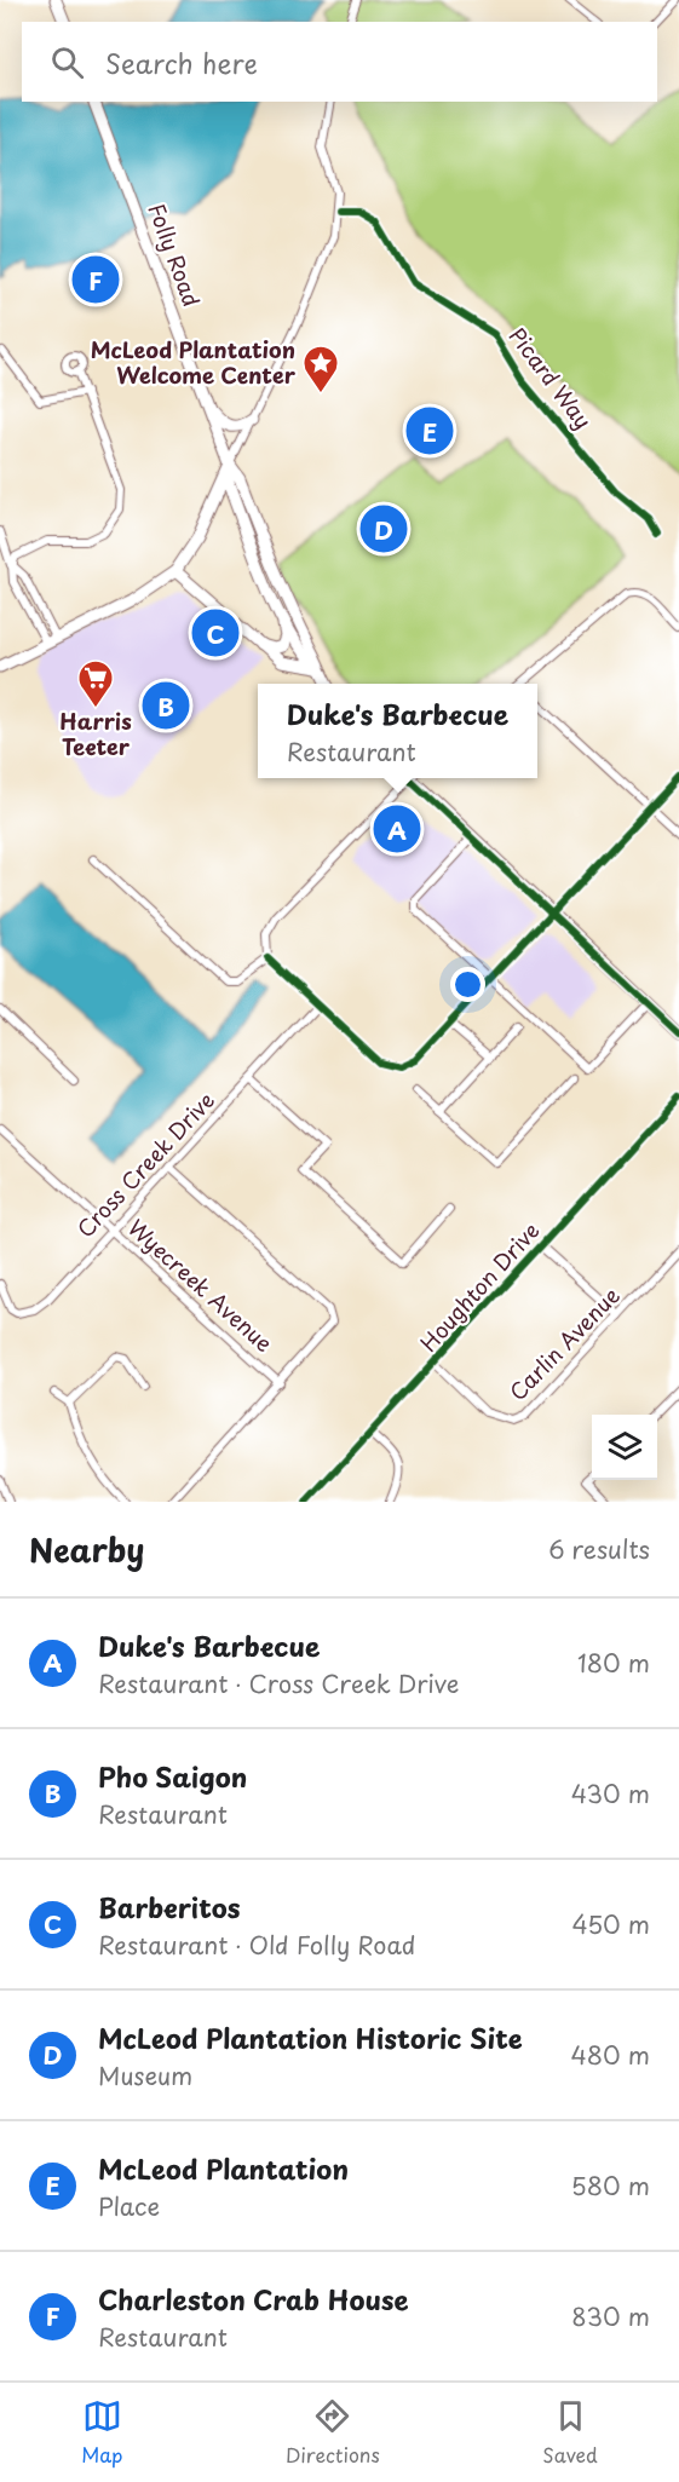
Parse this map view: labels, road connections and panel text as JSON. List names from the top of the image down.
{
  "streets": {
    "main road": ["Folly Road"],
    "street": [
      "Picard Way",
      "Cross Creek Drive",
      "Wyecreek Avenue",
      "Houghton Drive",
      "Carlin Avenue"
    ]
  },
  "crossings": [
    ["Cross Creek Drive", "Wyecreek Avenue"],
    ["Houghton Drive", "Carlin Avenue"]
  ],
  "places": {
    "place": ["McLeod Plantation Welcome Center"],
    "supermarket": ["Harris Teeter"]
  },
  "page": {
    "search": "Search here",
    "pins": [
      "F",
      "E",
      "D",
      "C",
      "B",
      "A"
    ],
    "popup": ["Duke's Barbecue", "Restaurant"],
    "heading": ["Nearby", "6 results"],
    "list": [
      {
        "mark": "A",
        "name": "Duke's Barbecue",
        "note": "Restaurant · Cross Creek Drive",
        "value": "180 m"
      },
      {
        "mark": "B",
        "name": "Pho Saigon",
        "note": "Restaurant",
        "value": "430 m"
      },
      {
        "mark": "C",
        "name": "Barberitos",
        "note": "Restaurant · Old Folly Road",
        "value": "450 m"
      },
      {
        "mark": "D",
        "name": "McLeod Plantation Historic Site",
        "note": "Museum",
        "value": "480 m"
      },
      {
        "mark": "E",
        "name": "McLeod Plantation",
        "note": "Place",
        "value": "580 m"
      },
      {
        "mark": "F",
        "name": "Charleston Crab House",
        "note": "Restaurant",
        "value": "830 m"
      }
    ],
    "nav": ["Map", "Directions", "Saved"]
  }
}
